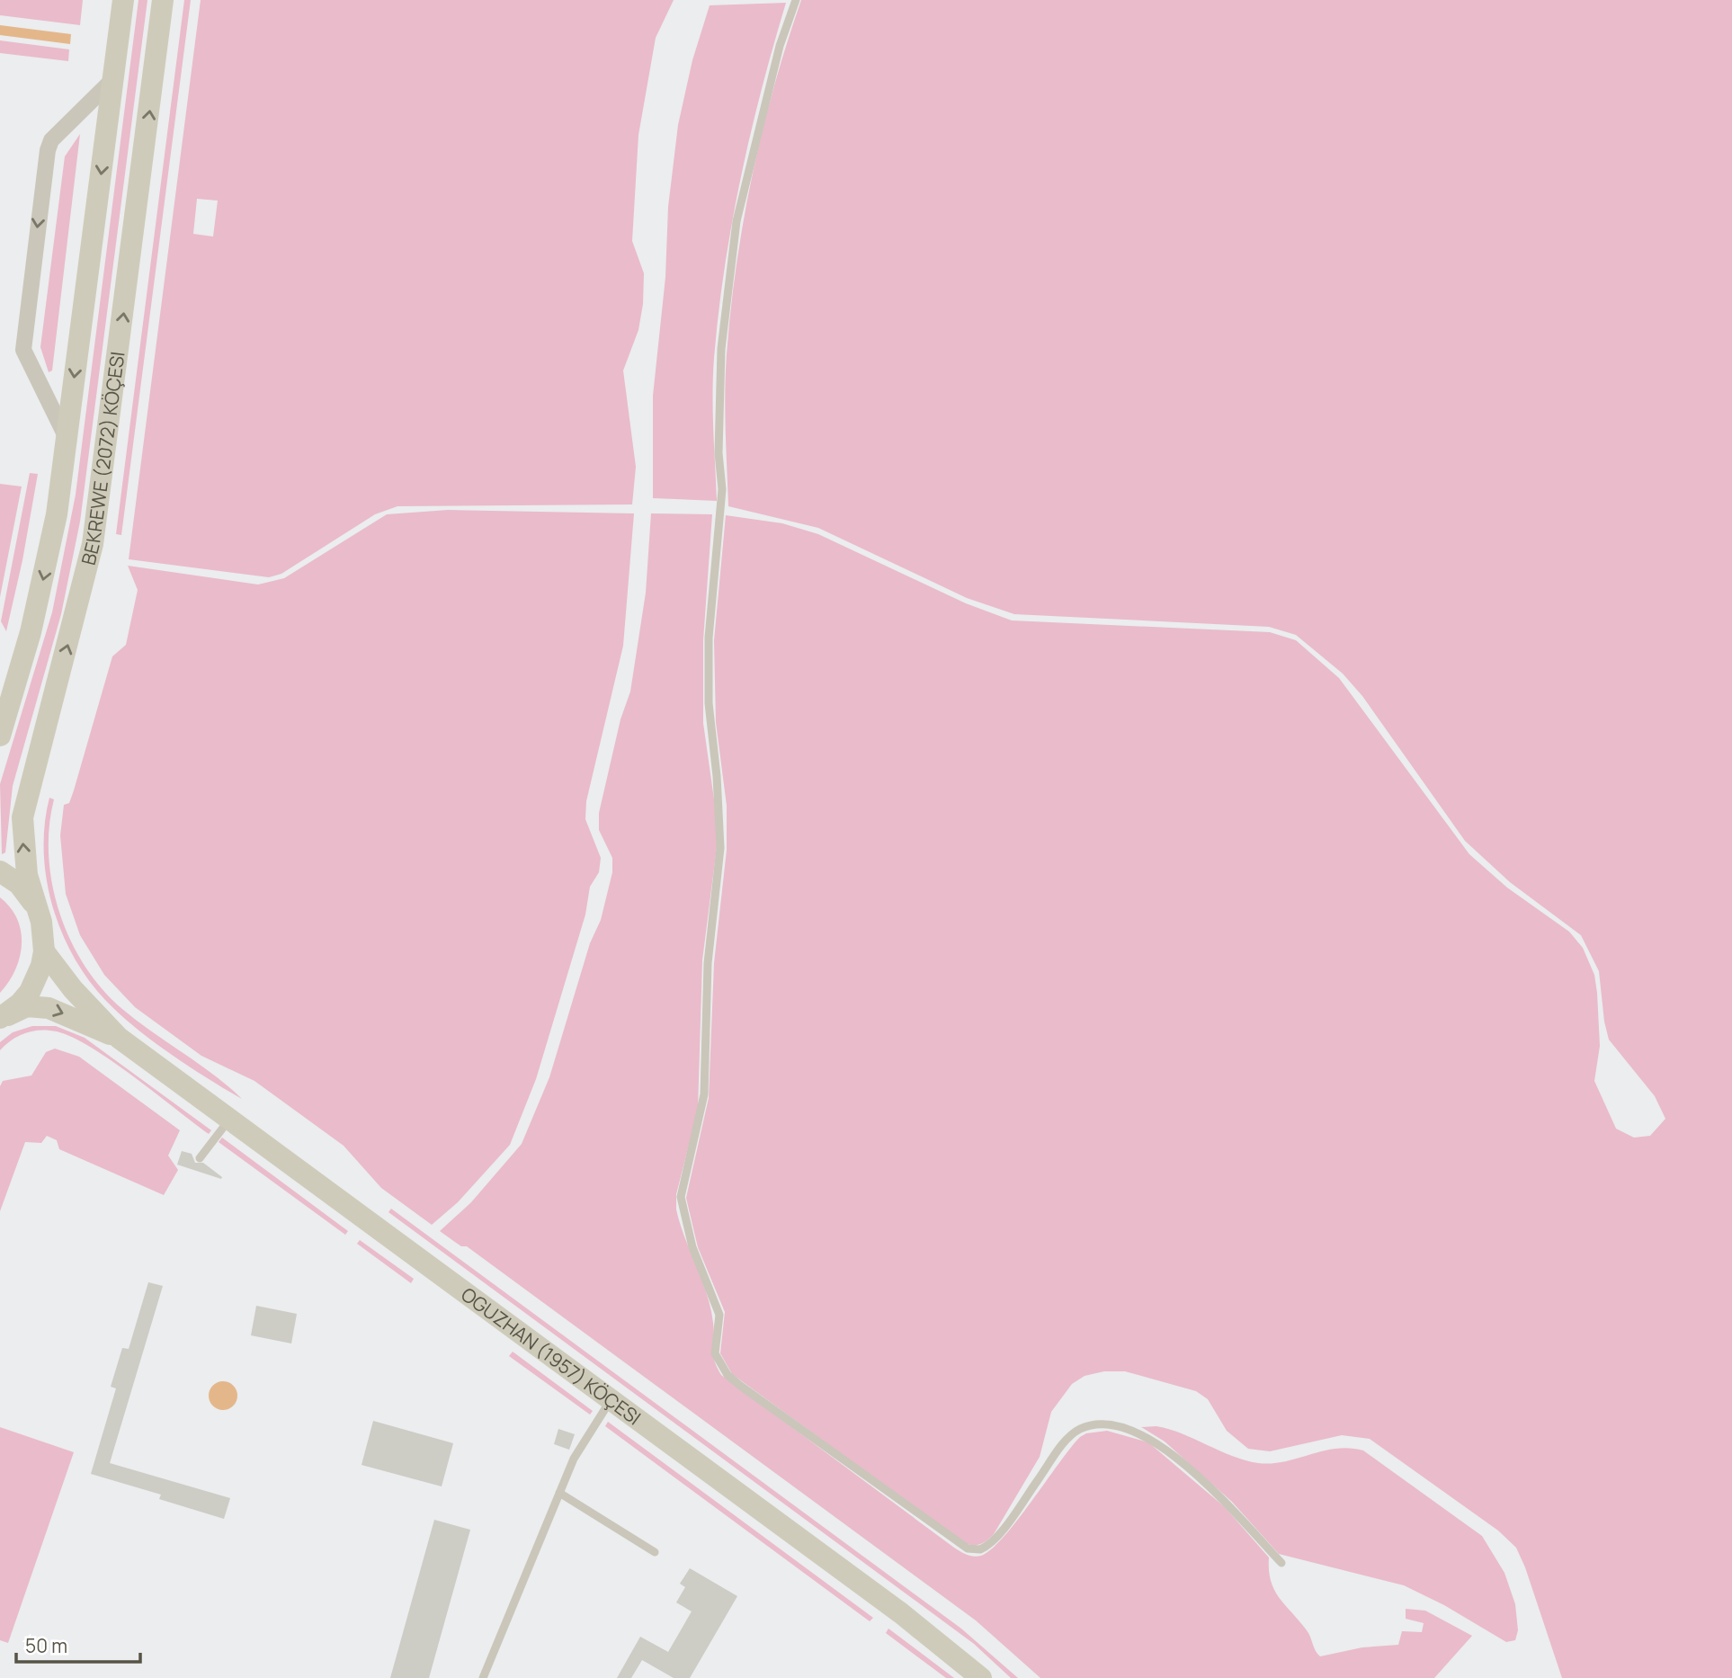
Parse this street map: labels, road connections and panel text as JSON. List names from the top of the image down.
{
  "streets": {
    "main road": ["BEKREWE (2072) KÖÇESI", "OGUZHAN (1957) KÖÇESI"]
  },
  "crossings": [
    ["BEKREWE (2072) KÖÇESI", "OGUZHAN (1957) KÖÇESI"]
  ],
  "scale_bar": "50 m"
}
